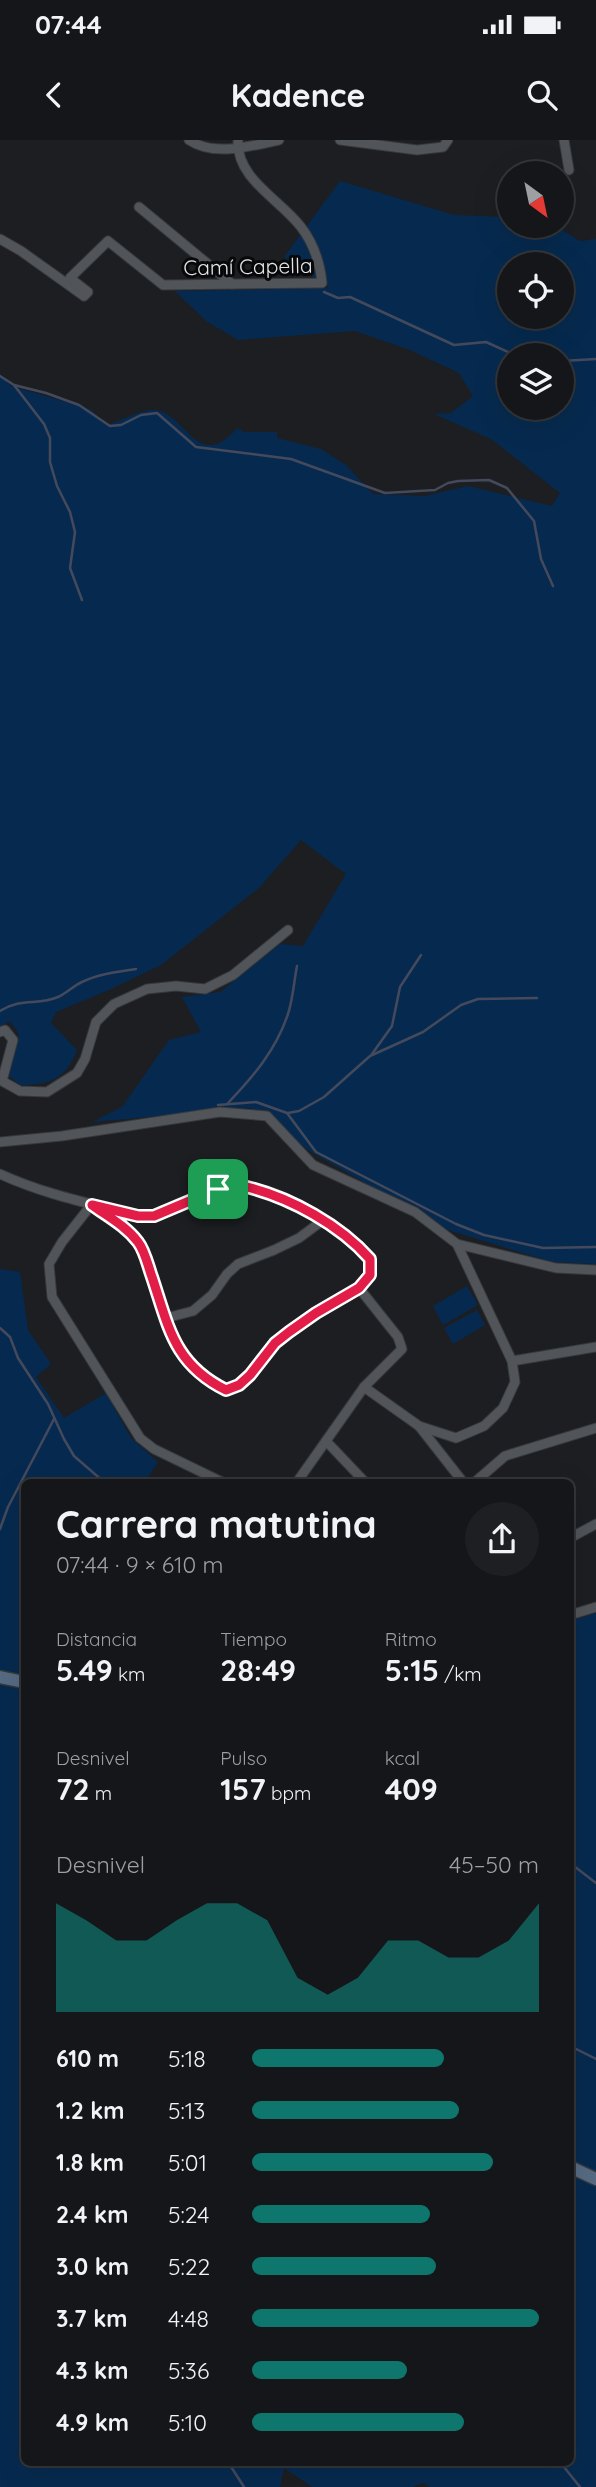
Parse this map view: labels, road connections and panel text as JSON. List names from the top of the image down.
{
  "streets": {
    "street": ["Camí Capella"]
  },
  "north": "bottom right",
  "page": {
    "status": "07:44",
    "header": "Kadence",
    "heading": ["Carrera matutina", "07:44 · 9 × 610 m"],
    "stats": [
      ["Distancia", "5.49 km"],
      ["Tiempo", "28:49"],
      ["Ritmo", "5:15 /km"],
      ["Desnivel", "72 m"],
      ["Pulso", "157 bpm"],
      ["kcal", "409"]
    ],
    "chart": ["Desnivel", "45–50 m"],
    "list": [
      {
        "name": "610 m",
        "note": "5:18"
      },
      {
        "name": "1.2 km",
        "note": "5:13"
      },
      {
        "name": "1.8 km",
        "note": "5:01"
      },
      {
        "name": "2.4 km",
        "note": "5:24"
      },
      {
        "name": "3.0 km",
        "note": "5:22"
      },
      {
        "name": "3.7 km",
        "note": "4:48"
      },
      {
        "name": "4.3 km",
        "note": "5:36"
      },
      {
        "name": "4.9 km",
        "note": "5:10"
      }
    ]
  }
}
